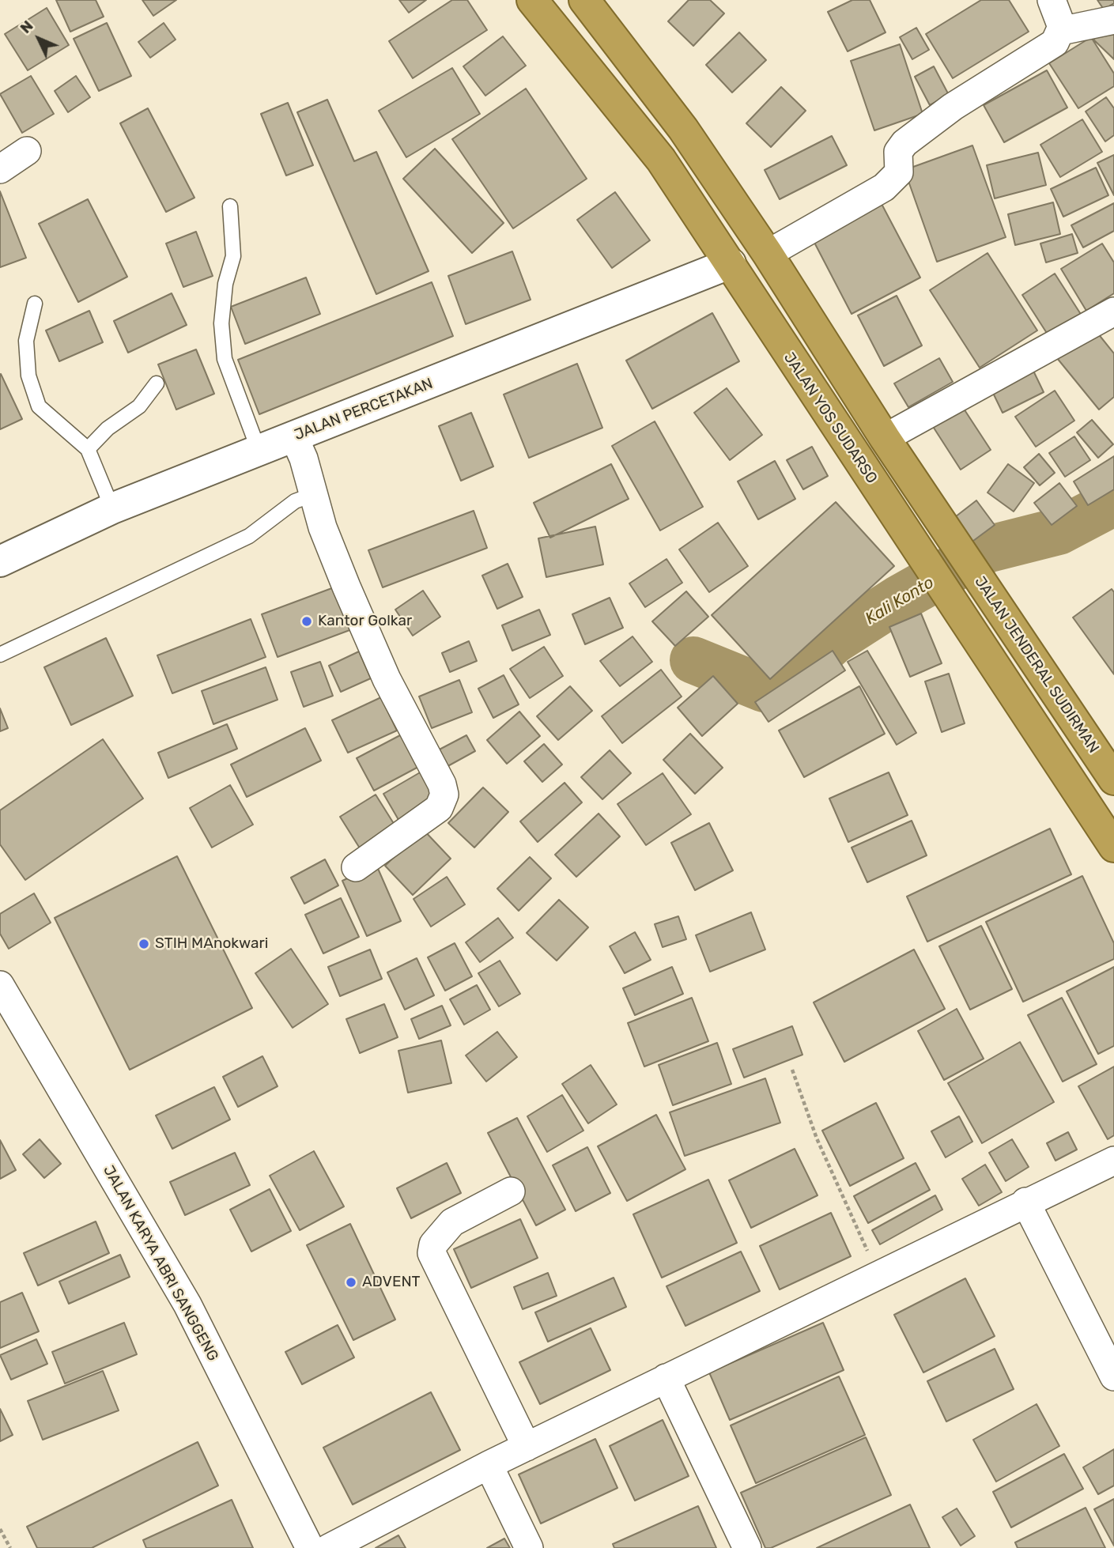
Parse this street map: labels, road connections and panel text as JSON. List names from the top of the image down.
{
  "streets": {
    "highway": ["JALAN YOS SUDARSO", "JALAN JENDERAL SUDIRMAN"],
    "street": ["JALAN PERCETAKAN", "JALAN KARYA ABRI SANGGENG"]
  },
  "crossings": [
    ["JALAN PERCETAKAN", "JALAN YOS SUDARSO"]
  ],
  "water": ["Kali Konto"],
  "places": ["Kantor Golkar", "STIH MAnokwari", "ADVENT"],
  "north": "top left"
}
